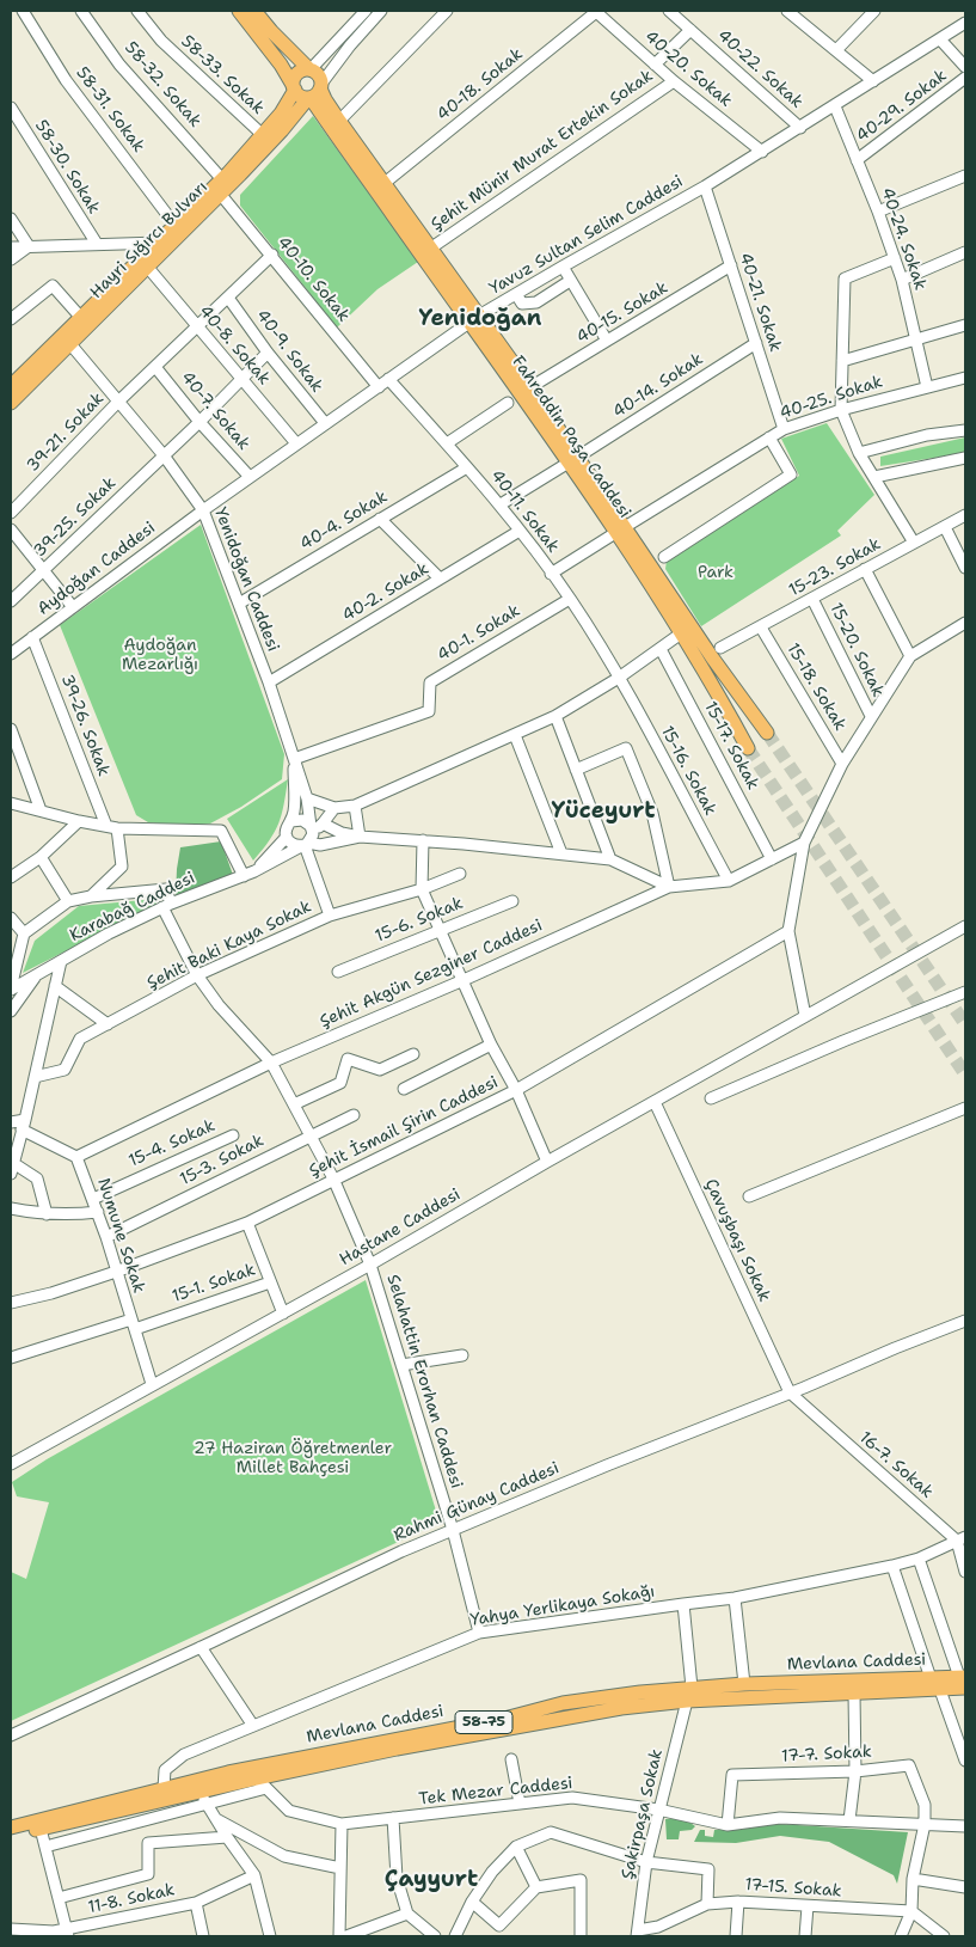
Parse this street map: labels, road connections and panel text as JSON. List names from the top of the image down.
{
  "streets": {
    "main road": [
      "Hayri Sığırcı Bulvarı",
      "Fahreddin Paşa Caddesi",
      "Mevlana Caddesi",
      "58-75"
    ],
    "street": [
      "40-20. Sokak",
      "40-22. Sokak",
      "58-33. Sokak",
      "58-32. Sokak",
      "40-18. Sokak",
      "40-29. Sokak",
      "58-31. Sokak",
      "Şehit Münir Murat Ertekin Sokak",
      "58-30. Sokak",
      "Yavuz Sultan Selim Caddesi",
      "40-24. Sokak",
      "40-10. Sokak",
      "40-21. Sokak",
      "40-15. Sokak",
      "40-8. Sokak",
      "40-9. Sokak",
      "40-14. Sokak",
      "40-25. Sokak",
      "40-7. Sokak",
      "39-21. Sokak",
      "40-11. Sokak",
      "39-25. Sokak",
      "40-4. Sokak",
      "15-23. Sokak",
      "Aydoğan Caddesi",
      "Yenidoğan Caddesi",
      "40-2. Sokak",
      "40-1. Sokak",
      "15-20. Sokak",
      "15-18. Sokak",
      "39-26. Sokak",
      "15-17. Sokak",
      "15-16. Sokak",
      "Karabağ Caddesi",
      "15-6. Sokak",
      "Şehit Baki Kaya Sokak",
      "Şehit Akgün Sezginer Caddesi",
      "Şehit İsmail Şirin Caddesi",
      "15-4. Sokak",
      "15-3. Sokak",
      "Hastane Caddesi",
      "Numune Sokak",
      "Çavuşbaşı Sokak",
      "15-1. Sokak",
      "Selahattin Erorhan Caddesi",
      "16-7. Sokak",
      "Rahmi Günay Caddesi",
      "Yahya Yerlikaya Sokağı",
      "17-7. Sokak",
      "Tek Mezar Caddesi",
      "Şakirpaşa Sokak",
      "17-15. Sokak",
      "11-8. Sokak"
    ]
  },
  "crossings": [
    ["40-20. Sokak", "40-18. Sokak"],
    ["40-20. Sokak", "Şehit Münir Murat Ertekin Sokak"],
    ["40-20. Sokak", "Yavuz Sultan Selim Caddesi"],
    ["40-22. Sokak", "Yavuz Sultan Selim Caddesi"],
    ["58-33. Sokak", "Hayri Sığırcı Bulvarı"],
    ["58-32. Sokak", "Hayri Sığırcı Bulvarı"],
    ["40-18. Sokak", "Fahreddin Paşa Caddesi"],
    ["40-29. Sokak", "40-24. Sokak"],
    ["58-31. Sokak", "Hayri Sığırcı Bulvarı"],
    ["Şehit Münir Murat Ertekin Sokak", "Fahreddin Paşa Caddesi"],
    ["Yavuz Sultan Selim Caddesi", "40-24. Sokak"],
    ["Yavuz Sultan Selim Caddesi", "40-10. Sokak"],
    ["Yavuz Sultan Selim Caddesi", "40-21. Sokak"],
    ["Yavuz Sultan Selim Caddesi", "40-8. Sokak"],
    ["Yavuz Sultan Selim Caddesi", "40-9. Sokak"],
    ["Yavuz Sultan Selim Caddesi", "40-7. Sokak"],
    ["Yavuz Sultan Selim Caddesi", "Fahreddin Paşa Caddesi"],
    ["Yavuz Sultan Selim Caddesi", "40-11. Sokak"],
    ["Yavuz Sultan Selim Caddesi", "Aydoğan Caddesi"],
    ["Yavuz Sultan Selim Caddesi", "Yenidoğan Caddesi"],
    ["40-24. Sokak", "40-25. Sokak"],
    ["Hayri Sığırcı Bulvarı", "40-10. Sokak"],
    ["Hayri Sığırcı Bulvarı", "40-8. Sokak"],
    ["Hayri Sığırcı Bulvarı", "Fahreddin Paşa Caddesi"],
    ["Hayri Sığırcı Bulvarı", "Yenidoğan Caddesi"],
    ["40-10. Sokak", "39-21. Sokak"],
    ["40-21. Sokak", "40-15. Sokak"],
    ["40-21. Sokak", "40-14. Sokak"],
    ["40-21. Sokak", "40-25. Sokak"],
    ["40-15. Sokak", "Fahreddin Paşa Caddesi"],
    ["40-8. Sokak", "39-21. Sokak"],
    ["40-8. Sokak", "39-25. Sokak"],
    ["40-9. Sokak", "39-21. Sokak"],
    ["40-9. Sokak", "39-25. Sokak"],
    ["40-14. Sokak", "Fahreddin Paşa Caddesi"],
    ["40-14. Sokak", "40-11. Sokak"],
    ["40-25. Sokak", "Fahreddin Paşa Caddesi"],
    ["40-25. Sokak", "40-11. Sokak"],
    ["40-7. Sokak", "39-21. Sokak"],
    ["40-7. Sokak", "39-25. Sokak"],
    ["39-21. Sokak", "Yenidoğan Caddesi"],
    ["40-11. Sokak", "40-4. Sokak"],
    ["40-11. Sokak", "40-2. Sokak"],
    ["40-11. Sokak", "40-1. Sokak"],
    ["40-11. Sokak", "15-16. Sokak"],
    ["39-25. Sokak", "Yenidoğan Caddesi"],
    ["40-4. Sokak", "Yenidoğan Caddesi"],
    ["15-23. Sokak", "15-20. Sokak"],
    ["15-23. Sokak", "15-18. Sokak"],
    ["Aydoğan Caddesi", "Yenidoğan Caddesi"],
    ["Aydoğan Caddesi", "39-26. Sokak"],
    ["Yenidoğan Caddesi", "40-2. Sokak"],
    ["Yenidoğan Caddesi", "40-1. Sokak"],
    ["Yenidoğan Caddesi", "Karabağ Caddesi"],
    ["Yenidoğan Caddesi", "Şehit Baki Kaya Sokak"],
    ["15-17. Sokak", "Şehit Akgün Sezginer Caddesi"],
    ["15-16. Sokak", "Şehit Akgün Sezginer Caddesi"],
    ["Karabağ Caddesi", "Şehit Baki Kaya Sokak"],
    ["Karabağ Caddesi", "Şehit Akgün Sezginer Caddesi"],
    ["Karabağ Caddesi", "Selahattin Erorhan Caddesi"],
    ["Şehit Baki Kaya Sokak", "Selahattin Erorhan Caddesi"],
    ["Şehit Akgün Sezginer Caddesi", "Numune Sokak"],
    ["Şehit Akgün Sezginer Caddesi", "Selahattin Erorhan Caddesi"],
    ["Şehit İsmail Şirin Caddesi", "Numune Sokak"],
    ["Şehit İsmail Şirin Caddesi", "Selahattin Erorhan Caddesi"],
    ["15-4. Sokak", "Numune Sokak"],
    ["15-3. Sokak", "Numune Sokak"],
    ["15-3. Sokak", "Selahattin Erorhan Caddesi"],
    ["Hastane Caddesi", "Numune Sokak"],
    ["Hastane Caddesi", "Çavuşbaşı Sokak"],
    ["Hastane Caddesi", "Selahattin Erorhan Caddesi"],
    ["Numune Sokak", "15-1. Sokak"],
    ["Çavuşbaşı Sokak", "16-7. Sokak"],
    ["Çavuşbaşı Sokak", "Rahmi Günay Caddesi"],
    ["Selahattin Erorhan Caddesi", "Rahmi Günay Caddesi"],
    ["Selahattin Erorhan Caddesi", "Yahya Yerlikaya Sokağı"],
    ["16-7. Sokak", "Rahmi Günay Caddesi"],
    ["16-7. Sokak", "Yahya Yerlikaya Sokağı"],
    ["Yahya Yerlikaya Sokağı", "Mevlana Caddesi"],
    ["Mevlana Caddesi", "Tek Mezar Caddesi"],
    ["Mevlana Caddesi", "Şakirpaşa Sokak"],
    ["17-7. Sokak", "Tek Mezar Caddesi"],
    ["Tek Mezar Caddesi", "Şakirpaşa Sokak"],
    ["Şakirpaşa Sokak", "17-15. Sokak"]
  ],
  "districts": ["Yenidoğan", "Yüceyurt", "Çayyurt"],
  "parks": ["Park", "Aydoğan Mezarlığı", "27 Haziran Öğretmenler Millet Bahçesi"]
}
